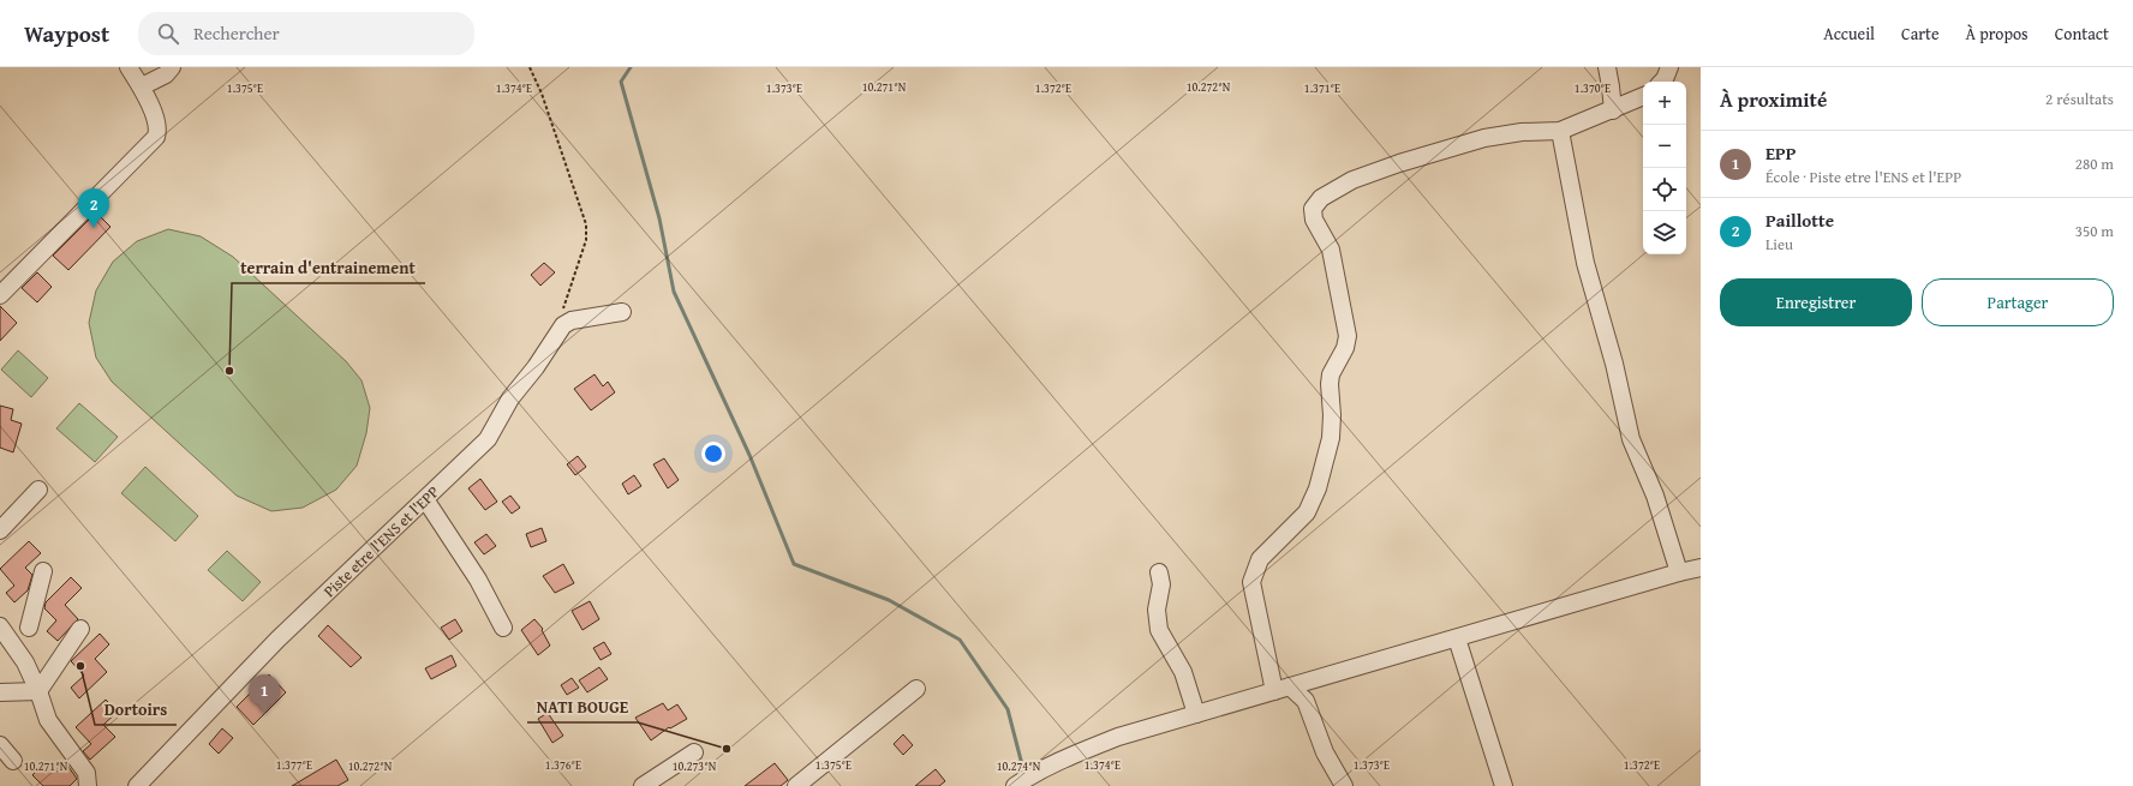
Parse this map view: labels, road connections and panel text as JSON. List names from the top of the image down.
{
  "streets": {
    "street": ["Piste etre l'ENS et l'EPP"]
  },
  "places": ["terrain d'entrainement", "Dortoirs", "NATI BOUGE"],
  "page": {
    "header": "Waypost",
    "search": "Rechercher",
    "nav": [
      "Accueil",
      "Carte",
      "À propos",
      "Contact"
    ],
    "heading": ["À proximité", "2 résultats"],
    "map_buttons": ["+", "−"],
    "list": [
      {
        "mark": "1",
        "name": "EPP",
        "note": "École · Piste etre l'ENS et l'EPP",
        "value": "280 m"
      },
      {
        "mark": "2",
        "name": "Paillotte",
        "note": "Lieu",
        "value": "350 m"
      }
    ],
    "pins": ["2", "1"],
    "buttons": ["Enregistrer", "Partager"]
  },
  "coordinates": [
    "10.271°N",
    "10.272°N",
    "1.375°E",
    "1.373°E",
    "1.370°E",
    "1.374°E",
    "1.372°E",
    "1.371°E",
    "1.377°E",
    "1.376°E",
    "10.273°N",
    "10.274°N"
  ]
}
